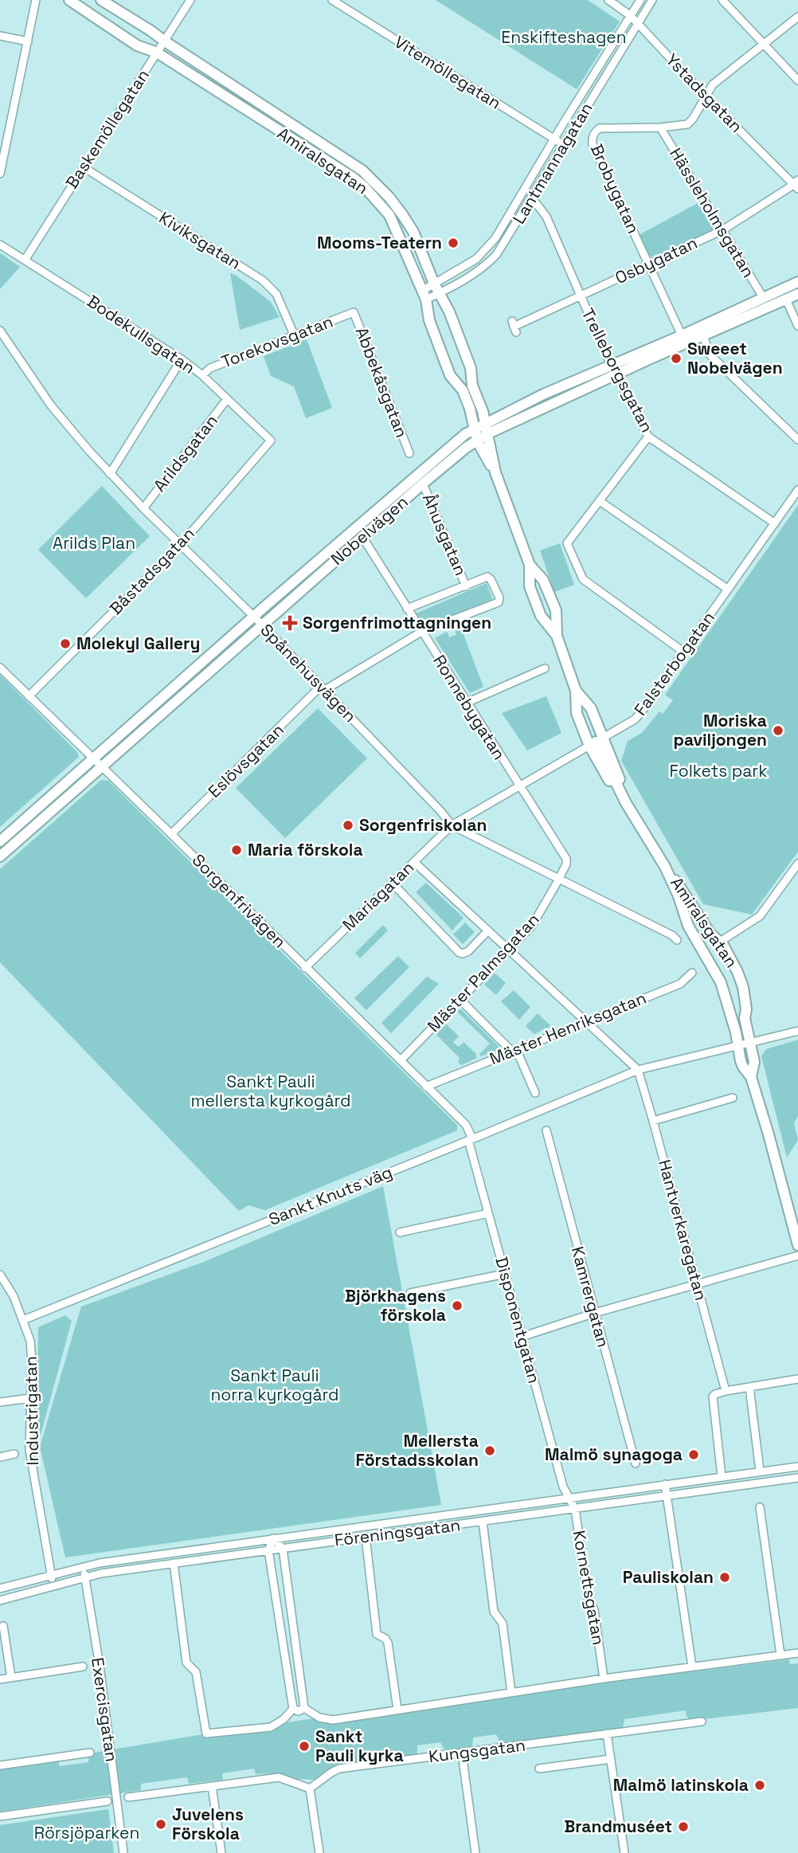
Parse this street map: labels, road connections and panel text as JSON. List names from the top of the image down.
{
  "streets": {
    "main road": ["Amiralsgatan", "Nobelvägen"],
    "street": [
      "Vitemöllegatan",
      "Ystadsgatan",
      "Baskemöllegatan",
      "Lantmannagatan",
      "Brobygatan",
      "Hässleholmsgatan",
      "Kiviksgatan",
      "Osbygatan",
      "Bodekullsgatan",
      "Torekovsgatan",
      "Trelleborgsgatan",
      "Abbekåsgatan",
      "Arildsgatan",
      "Åhusgatan",
      "Båstadsgatan",
      "Falsterbogatan",
      "Spånehusvägen",
      "Ronnebygatan",
      "Eslövsgatan",
      "Mariagatan",
      "Sorgenfrivägen",
      "Mäster Palmsgatan",
      "Mäster Henriksgatan",
      "Sankt Knuts väg",
      "Hantverkaregatan",
      "Kamrergatan",
      "Disponentgatan",
      "Industrigatan",
      "Föreningsgatan",
      "Kornettsgatan",
      "Exercisgatan",
      "Kungsgatan"
    ]
  },
  "crossings": [
    ["Vitemöllegatan", "Lantmannagatan"],
    ["Ystadsgatan", "Lantmannagatan"],
    ["Ystadsgatan", "Osbygatan"],
    ["Baskemöllegatan", "Amiralsgatan"],
    ["Baskemöllegatan", "Kiviksgatan"],
    ["Baskemöllegatan", "Bodekullsgatan"],
    ["Amiralsgatan", "Lantmannagatan"],
    ["Amiralsgatan", "Nobelvägen"],
    ["Amiralsgatan", "Falsterbogatan"],
    ["Amiralsgatan", "Sankt Knuts väg"],
    ["Lantmannagatan", "Trelleborgsgatan"],
    ["Brobygatan", "Hässleholmsgatan"],
    ["Brobygatan", "Osbygatan"],
    ["Brobygatan", "Nobelvägen"],
    ["Hässleholmsgatan", "Osbygatan"],
    ["Hässleholmsgatan", "Nobelvägen"],
    ["Kiviksgatan", "Torekovsgatan"],
    ["Osbygatan", "Trelleborgsgatan"],
    ["Bodekullsgatan", "Torekovsgatan"],
    ["Bodekullsgatan", "Arildsgatan"],
    ["Bodekullsgatan", "Båstadsgatan"],
    ["Torekovsgatan", "Abbekåsgatan"],
    ["Trelleborgsgatan", "Nobelvägen"],
    ["Trelleborgsgatan", "Falsterbogatan"],
    ["Arildsgatan", "Spånehusvägen"],
    ["Nobelvägen", "Åhusgatan"],
    ["Nobelvägen", "Spånehusvägen"],
    ["Nobelvägen", "Ronnebygatan"],
    ["Nobelvägen", "Sorgenfrivägen"],
    ["Åhusgatan", "Eslövsgatan"],
    ["Båstadsgatan", "Spånehusvägen"],
    ["Båstadsgatan", "Sorgenfrivägen"],
    ["Falsterbogatan", "Spånehusvägen"],
    ["Falsterbogatan", "Ronnebygatan"],
    ["Falsterbogatan", "Mariagatan"],
    ["Spånehusvägen", "Ronnebygatan"],
    ["Spånehusvägen", "Eslövsgatan"],
    ["Spånehusvägen", "Mariagatan"],
    ["Spånehusvägen", "Mäster Palmsgatan"],
    ["Ronnebygatan", "Eslövsgatan"],
    ["Ronnebygatan", "Mäster Palmsgatan"],
    ["Eslövsgatan", "Sorgenfrivägen"],
    ["Mariagatan", "Sorgenfrivägen"],
    ["Sorgenfrivägen", "Mäster Palmsgatan"],
    ["Sorgenfrivägen", "Mäster Henriksgatan"],
    ["Sorgenfrivägen", "Sankt Knuts väg"],
    ["Sorgenfrivägen", "Disponentgatan"],
    ["Sankt Knuts väg", "Hantverkaregatan"],
    ["Sankt Knuts väg", "Disponentgatan"],
    ["Sankt Knuts väg", "Industrigatan"],
    ["Disponentgatan", "Föreningsgatan"],
    ["Disponentgatan", "Kornettsgatan"],
    ["Industrigatan", "Föreningsgatan"],
    ["Föreningsgatan", "Kornettsgatan"],
    ["Föreningsgatan", "Exercisgatan"]
  ],
  "parks": [
    "Enskifteshagen",
    "Arilds Plan",
    "Folkets park",
    "Sankt Pauli mellersta kyrkogård",
    "Sankt Pauli norra kyrkogård",
    "Rörsjöparken"
  ],
  "places": {
    "other": [
      "Mooms-Teatern",
      "Sweeet Nobelvägen",
      "Molekyl Gallery",
      "Moriska paviljongen",
      "Sorgenfriskolan",
      "Maria förskola",
      "Björkhagens förskola",
      "Mellersta Förstadsskolan",
      "Malmö synagoga",
      "Pauliskolan",
      "Sankt Pauli kyrka",
      "Malmö latinskola",
      "Juvelens Förskola",
      "Brandmuséet"
    ],
    "health": ["Sorgenfrimottagningen"]
  }
}
